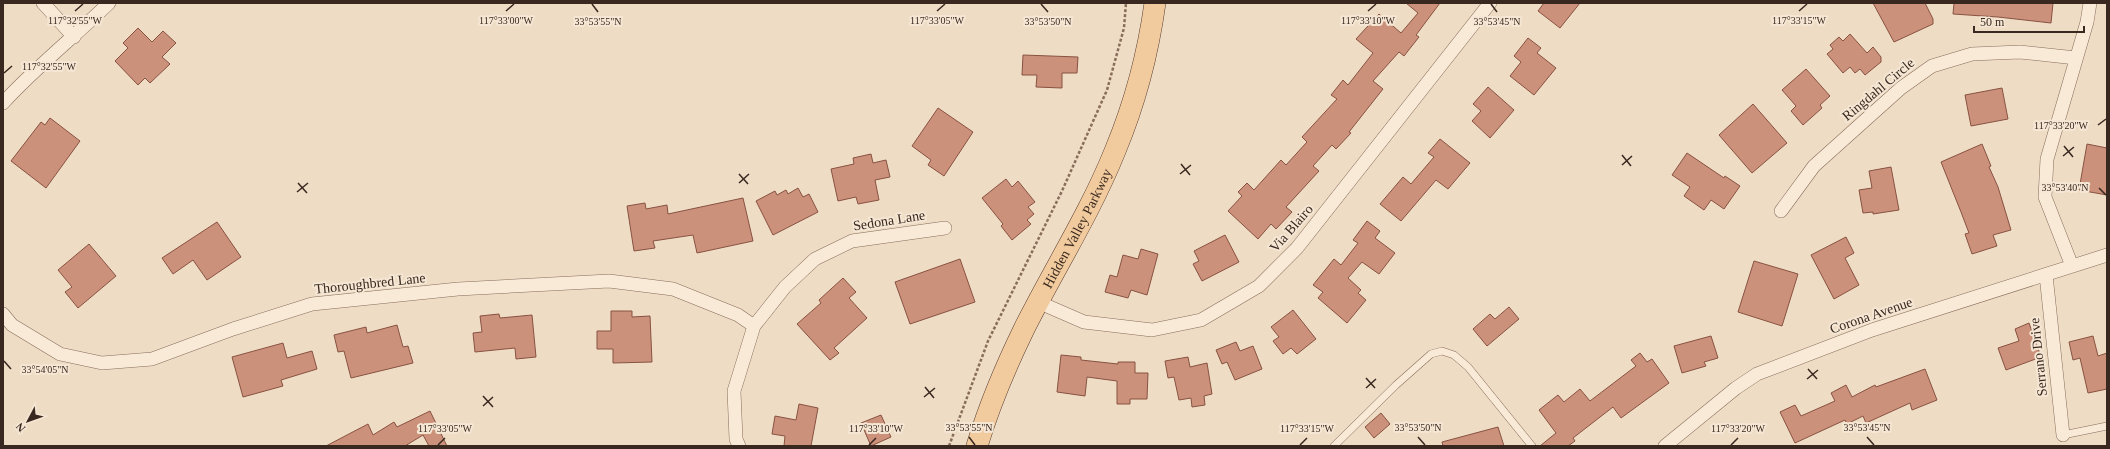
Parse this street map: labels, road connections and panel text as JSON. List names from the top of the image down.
{
  "streets": {
    "main road": ["Hidden Valley Parkway"],
    "street": [
      "Ringdahl Circle",
      "Sedona Lane",
      "Via Blairo",
      "Thoroughbred Lane",
      "Corona Avenue",
      "Serrano Drive"
    ]
  },
  "crossings": [
    ["Sedona Lane", "Thoroughbred Lane"],
    ["Hidden Valley Parkway", "Via Blairo"],
    ["Corona Avenue", "Serrano Drive"]
  ],
  "scale_bar": "50 m",
  "north": "bottom left",
  "coordinates": [
    "117°32'55\"W",
    "117°33'00\"W",
    "117°33'05\"W",
    "117°33'10\"W",
    "117°33'15\"W",
    "33°53'50\"N",
    "33°53'55\"N",
    "33°53'45\"N",
    "117°33'20\"W",
    "33°53'40\"N",
    "33°54'05\"N"
  ]
}
